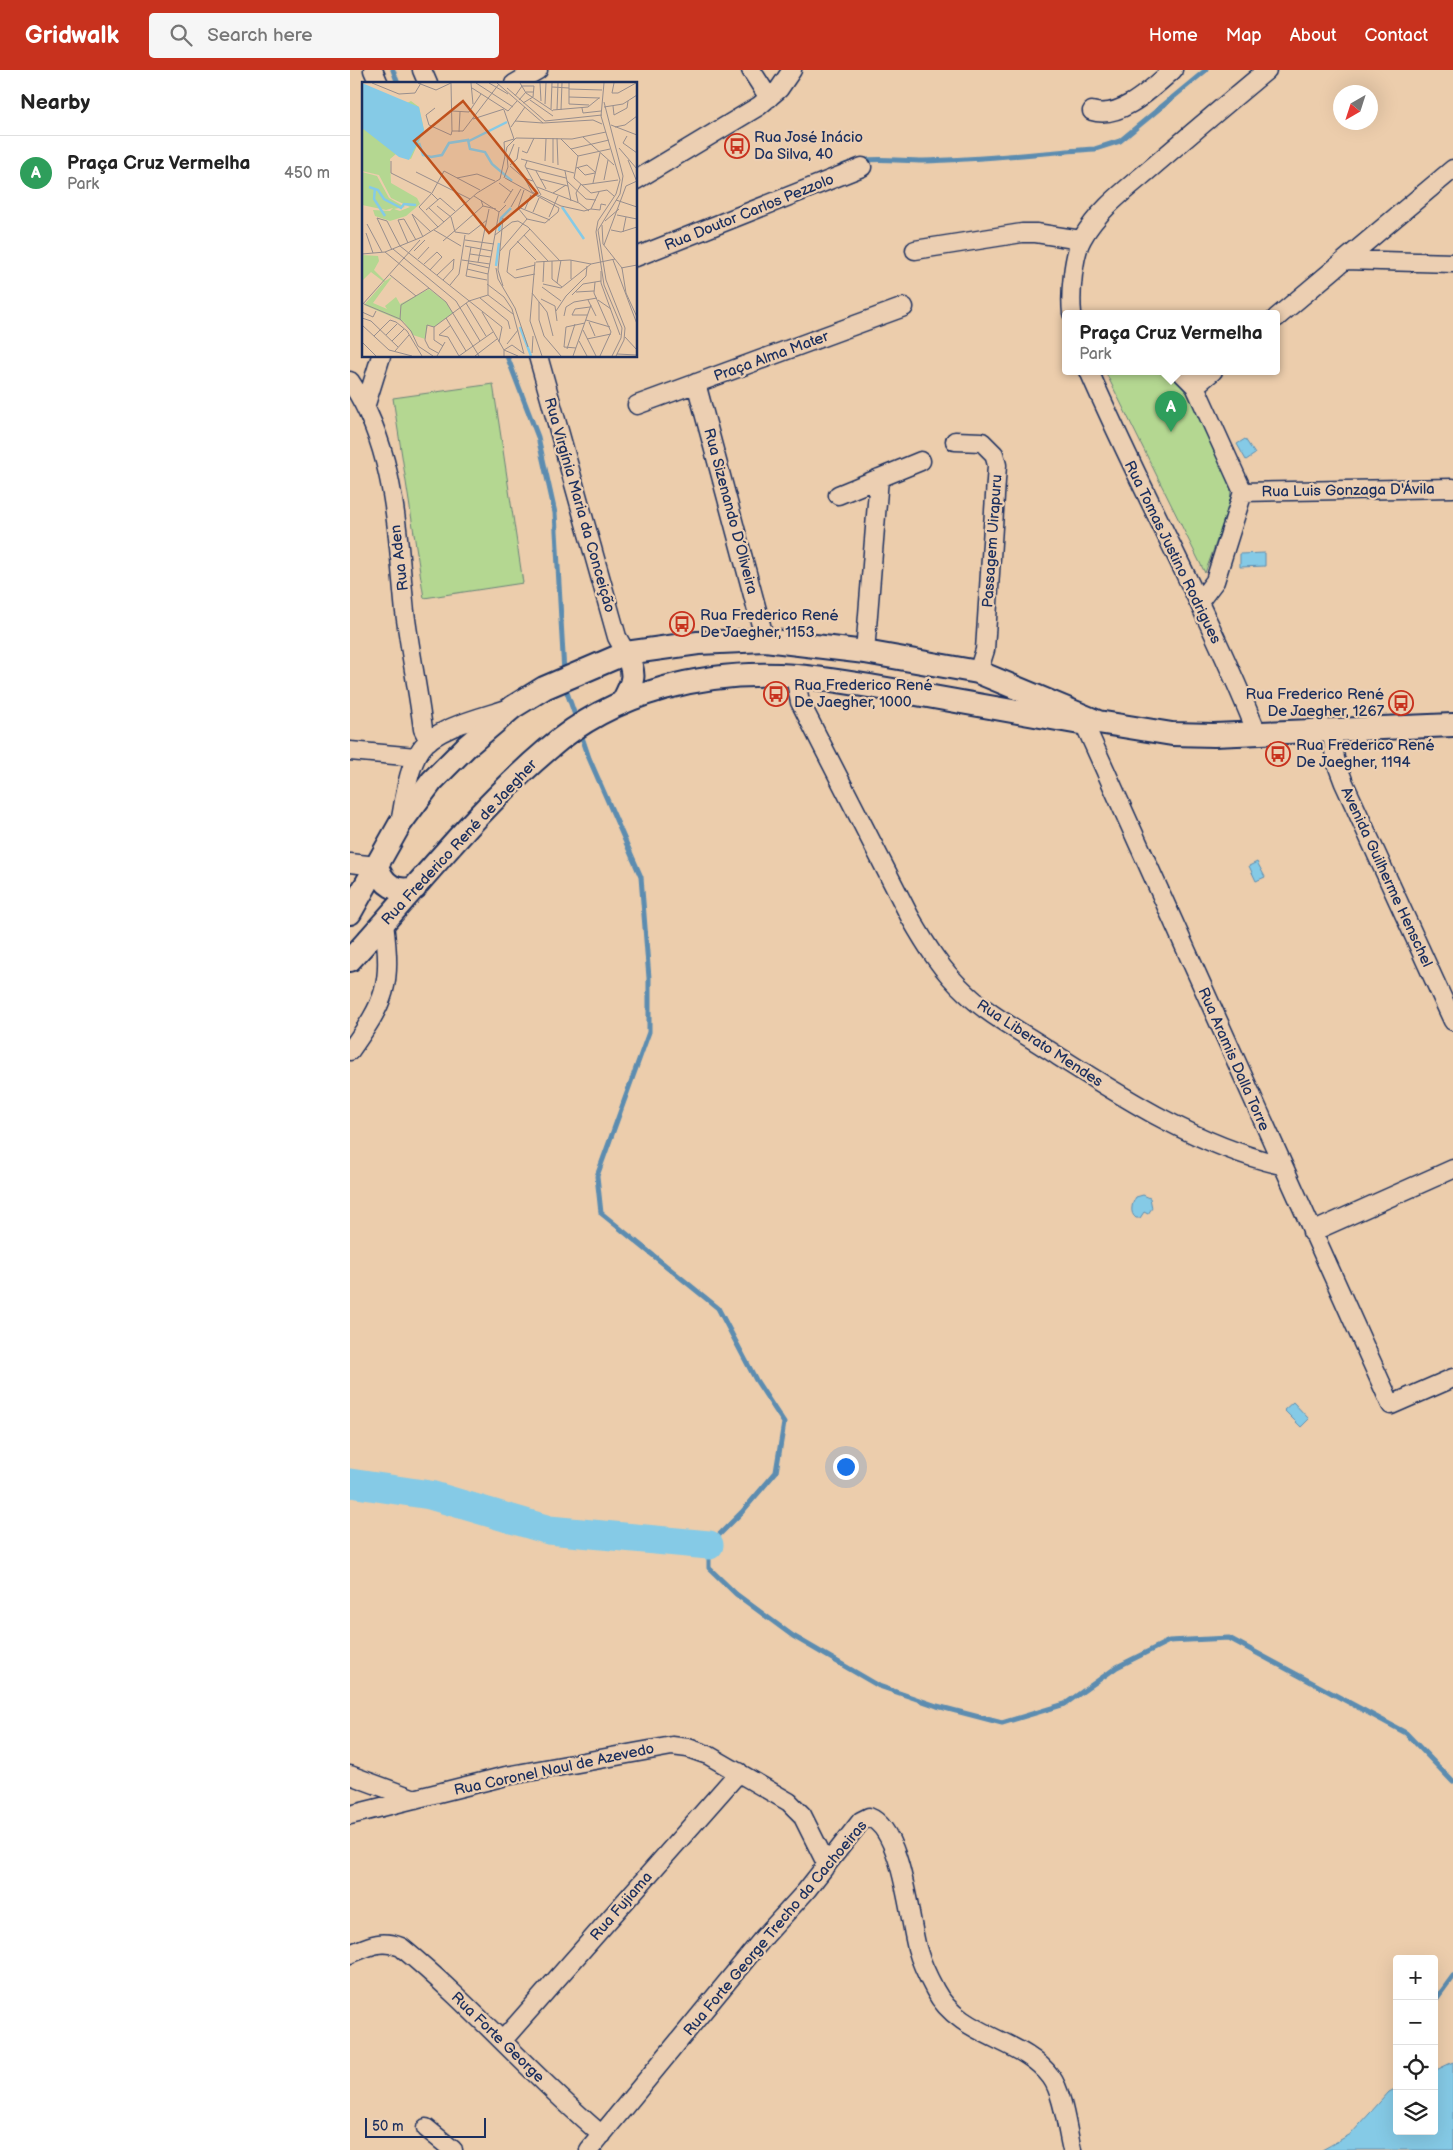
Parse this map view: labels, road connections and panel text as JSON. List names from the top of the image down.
{
  "streets": {
    "main road": ["Rua Frederico René de Jaegher"],
    "street": [
      "Rua Doutor Carlos Pezzolo",
      "Praça Alma Mater",
      "Rua Luis Gonzaga D'Ávila",
      "Rua Virgínia Maria da Conceição",
      "Rua Sizenando D´Oliveira",
      "Passagem Uirapuru",
      "Rua Tomas Justino Rodrigues",
      "Rua Aden",
      "Avenida Guilherme Henschel",
      "Rua Liberato Mendes",
      "Rua Aramis Dalla Torre",
      "Rua Coronel Naul de Azevedo",
      "Rua Fujiama",
      "Rua Forte George Trecho da Cachoeiras",
      "Rua Forte George"
    ]
  },
  "crossings": [
    ["Praça Alma Mater", "Rua Sizenando D´Oliveira"],
    ["Rua Virgínia Maria da Conceição", "Rua Frederico René de Jaegher"],
    ["Rua Sizenando D´Oliveira", "Rua Frederico René de Jaegher"],
    ["Passagem Uirapuru", "Rua Frederico René de Jaegher"],
    ["Rua Tomas Justino Rodrigues", "Rua Frederico René de Jaegher"],
    ["Rua Aden", "Rua Frederico René de Jaegher"],
    ["Rua Frederico René de Jaegher", "Avenida Guilherme Henschel"],
    ["Rua Frederico René de Jaegher", "Rua Liberato Mendes"],
    ["Rua Frederico René de Jaegher", "Rua Aramis Dalla Torre"],
    ["Rua Liberato Mendes", "Rua Aramis Dalla Torre"],
    ["Rua Coronel Naul de Azevedo", "Rua Fujiama"],
    ["Rua Coronel Naul de Azevedo", "Rua Forte George Trecho da Cachoeiras"],
    ["Rua Fujiama", "Rua Forte George"],
    ["Rua Forte George Trecho da Cachoeiras", "Rua Forte George"]
  ],
  "places": {
    "bus stop": [
      "Rua José Inácio Da Silva, 40",
      "Rua Frederico René De Jaegher, 1153",
      "Rua Frederico René De Jaegher, 1000",
      "Rua Frederico René De Jaegher, 1267",
      "Rua Frederico René De Jaegher, 1194"
    ]
  },
  "scale_bar": "50 m",
  "north": "bottom left",
  "page": {
    "header": "Gridwalk",
    "search": "Search here",
    "nav": [
      "Home",
      "Map",
      "About",
      "Contact"
    ],
    "heading": "Nearby",
    "list": [
      {
        "mark": "A",
        "name": "Praça Cruz Vermelha",
        "note": "Park",
        "value": "450 m"
      }
    ],
    "popup": ["Praça Cruz Vermelha", "Park"],
    "pins": "A",
    "map_buttons": ["+", "−"],
    "scale": "50 m"
  }
}
